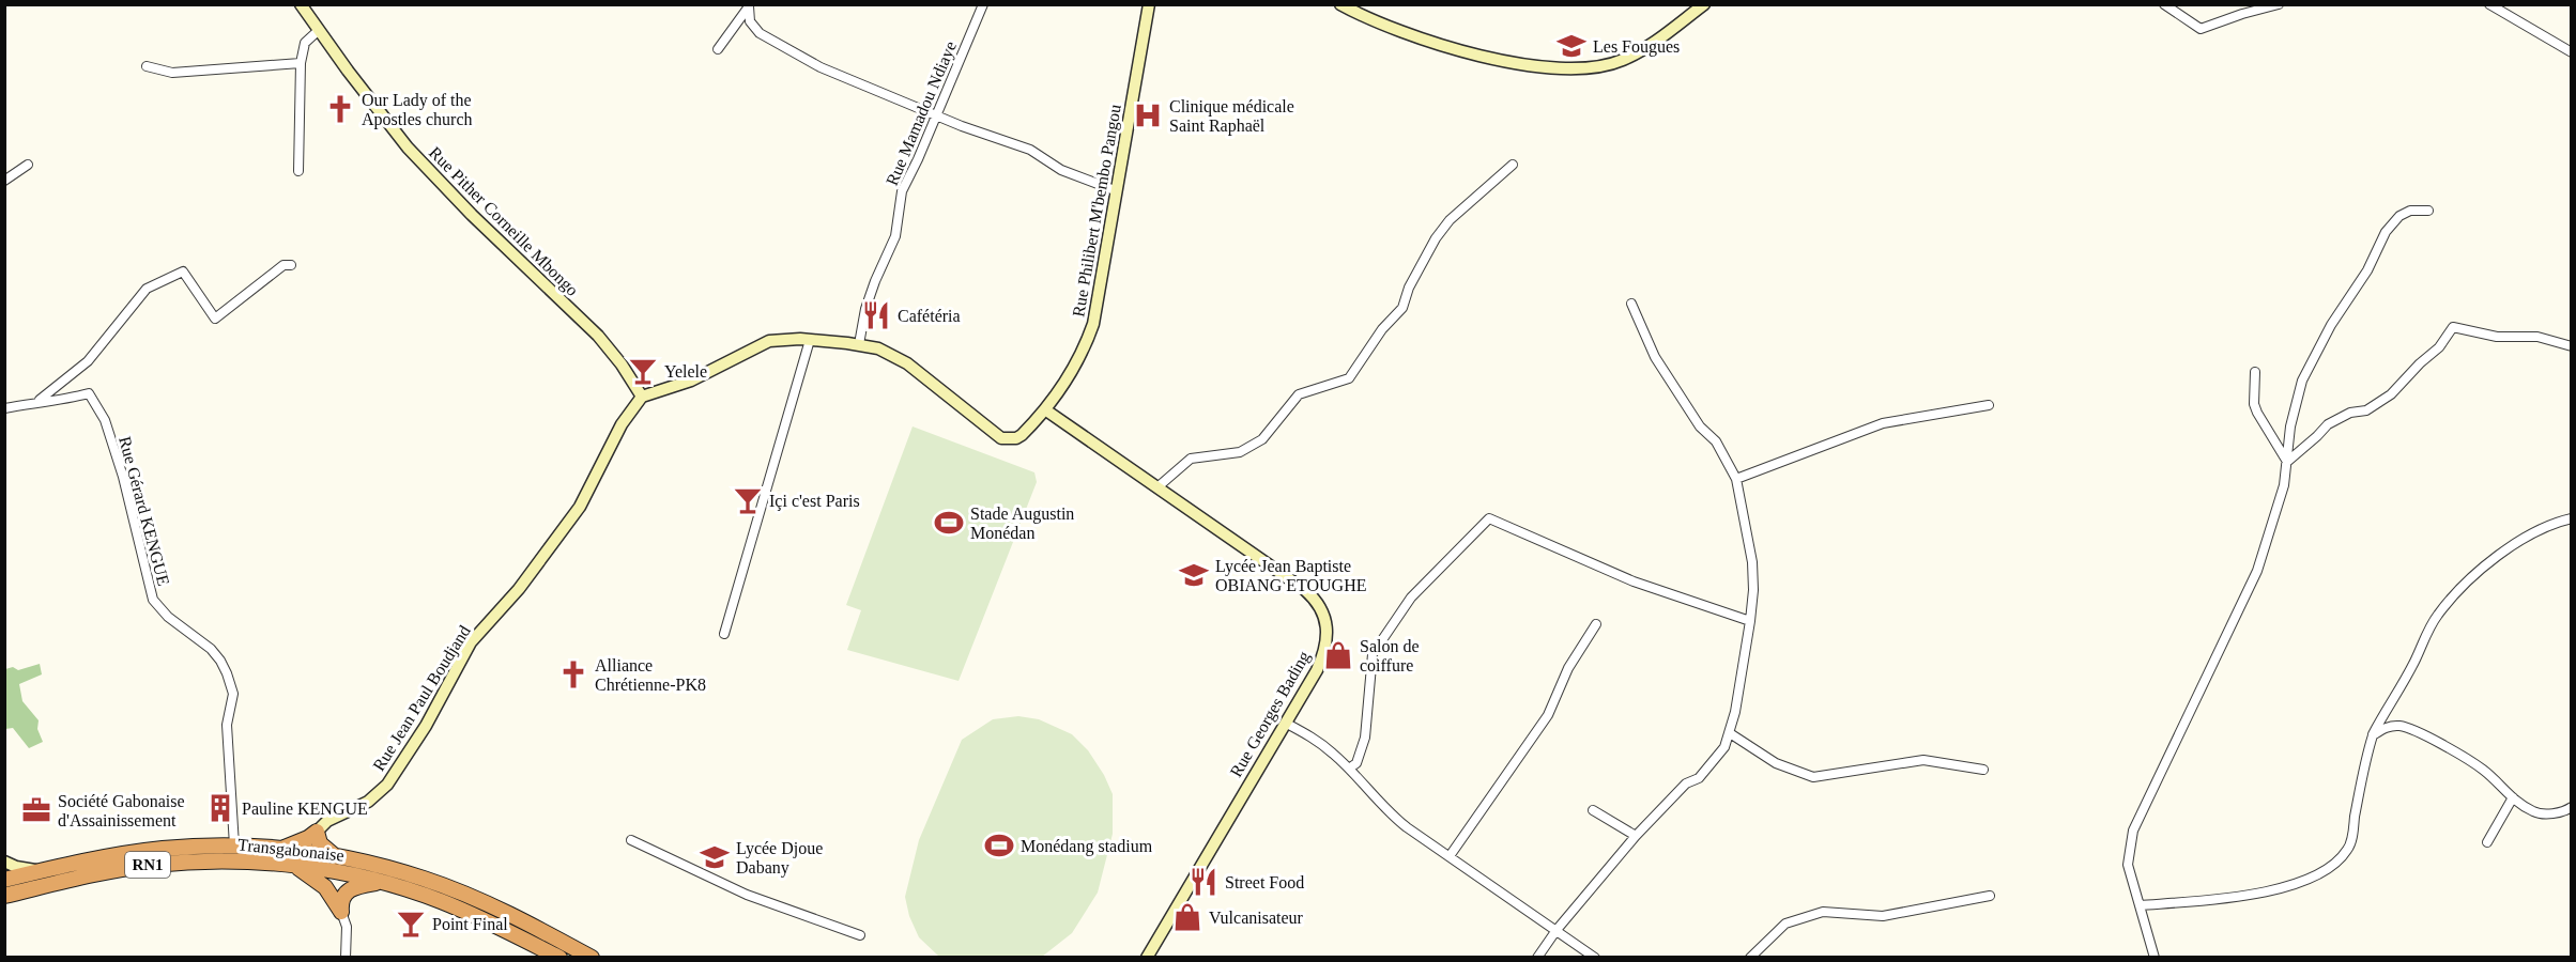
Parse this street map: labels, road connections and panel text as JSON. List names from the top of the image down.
{
  "streets": {
    "highway": ["Transgabonaise", "RN1"],
    "street": [
      "Rue Mamadou Ndiaye",
      "Rue Philibert M'bembo Pangou",
      "Rue Pither Corneille Mbongo",
      "Rue Gérard KENGUE",
      "Rue Jean Paul Boudjand",
      "Rue Georges Bading"
    ]
  },
  "crossings": [
    ["Rue Philibert M'bembo Pangou", "Rue Georges Bading"],
    ["Rue Pither Corneille Mbongo", "Rue Jean Paul Boudjand"],
    ["Rue Gérard KENGUE", "Transgabonaise"],
    ["Transgabonaise", "RN1"]
  ],
  "places": {
    "school or university": ["Les Fougues", "Lycée Jean Baptiste OBIANG ETOUGHE", "Lycée Djoue Dabany"],
    "church": ["Our Lady of the Apostles church", "Alliance Chrétienne-PK8"],
    "hospital": ["Clinique médicale Saint Raphaël"],
    "restaurant": ["Cafétéria", "Street Food"],
    "bar": ["Yelele", "Içi c'est Paris", "Point Final"],
    "sports": ["Stade Augustin Monédan", "Monédang stadium"],
    "shop": ["Salon de coiffure", "Vulcanisateur"],
    "building": ["Pauline KENGUE"],
    "office": ["Société Gabonaise d'Assainissement"]
  }
}
